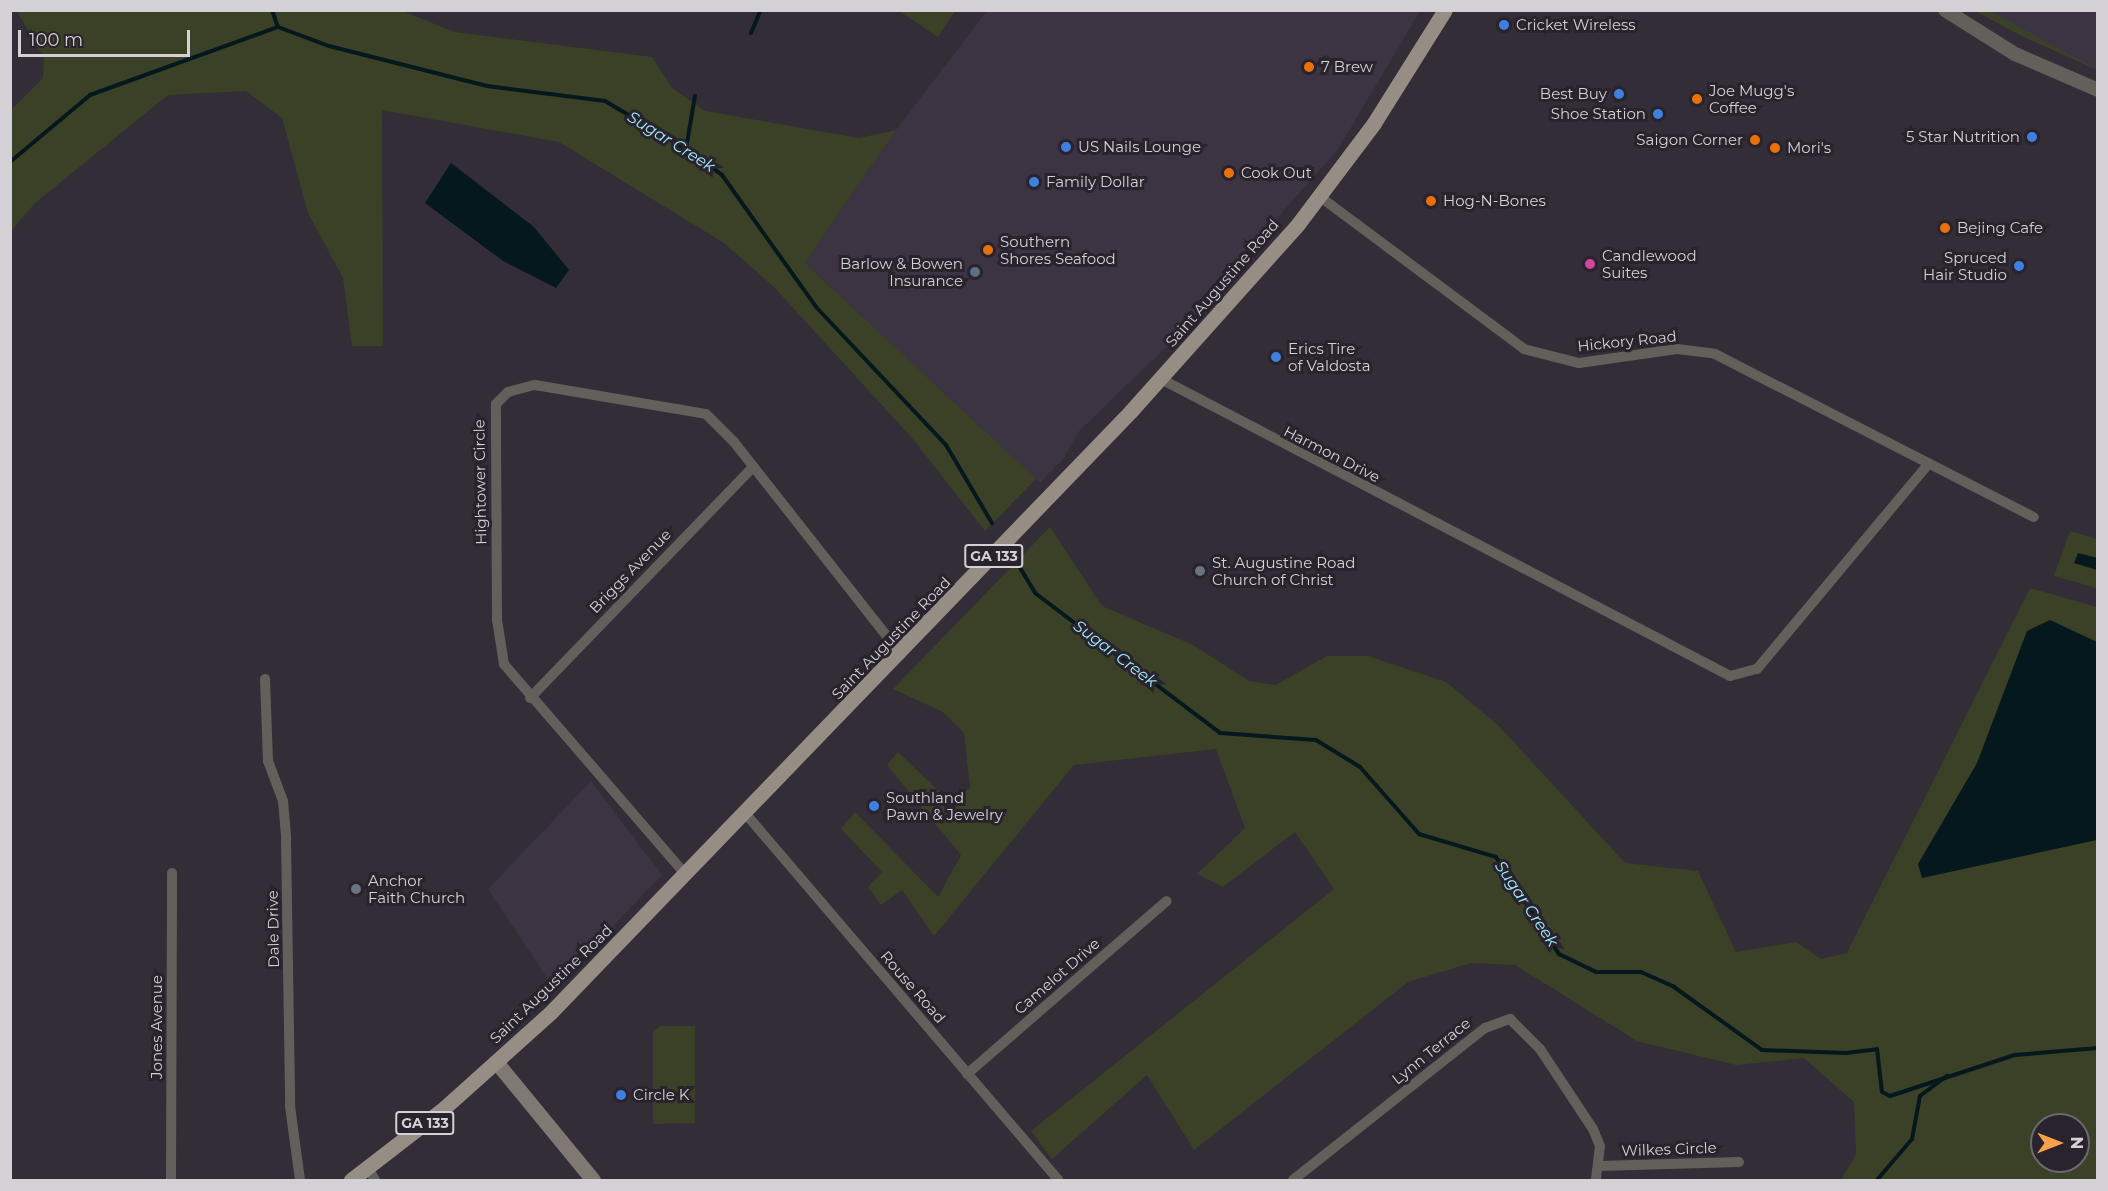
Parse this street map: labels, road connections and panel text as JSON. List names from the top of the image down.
{
  "streets": {
    "main road": ["Saint Augustine Road", "GA 133"],
    "street": [
      "Hickory Road",
      "Harmon Drive",
      "Hightower Circle",
      "Briggs Avenue",
      "Dale Drive",
      "Camelot Drive",
      "Rouse Road",
      "Jones Avenue",
      "Lynn Terrace",
      "Wilkes Circle"
    ]
  },
  "crossings": [
    ["Saint Augustine Road", "Hickory Road"],
    ["Saint Augustine Road", "Harmon Drive"],
    ["Saint Augustine Road", "Hightower Circle"],
    ["Saint Augustine Road", "Rouse Road"],
    ["Hickory Road", "Harmon Drive"],
    ["Hightower Circle", "Briggs Avenue"],
    ["Camelot Drive", "Rouse Road"],
    ["Lynn Terrace", "Wilkes Circle"]
  ],
  "water": ["Sugar Creek"],
  "places": [
    "Cricket Wireless",
    "7 Brew",
    "Best Buy",
    "Joe Mugg's Coffee",
    "Shoe Station",
    "5 Star Nutrition",
    "Saigon Corner",
    "US Nails Lounge",
    "Mori's",
    "Cook Out",
    "Family Dollar",
    "Hog-N-Bones",
    "Bejing Cafe",
    "Southern Shores Seafood",
    "Candlewood Suites",
    "Spruced Hair Studio",
    "Barlow & Bowen Insurance",
    "Erics Tire of Valdosta",
    "St. Augustine Road Church of Christ",
    "Southland Pawn & Jewelry",
    "Anchor Faith Church",
    "Circle K"
  ],
  "scale_bar": "100 m",
  "north": "right"
}
